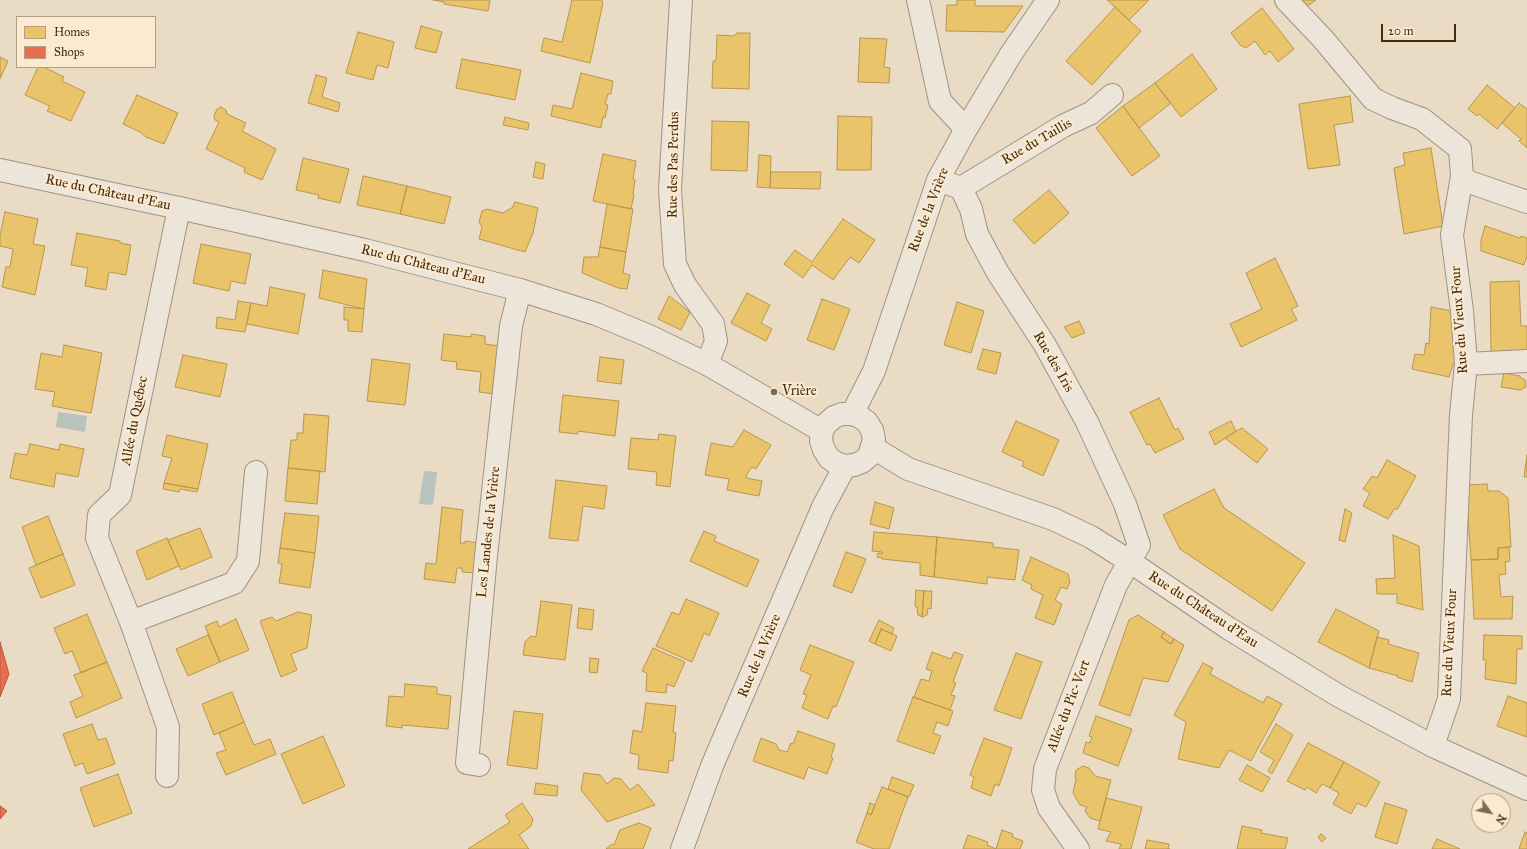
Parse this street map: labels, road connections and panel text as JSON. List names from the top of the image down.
{
  "streets": {
    "street": [
      "Rue du Taillis",
      "Rue des Pas Perdus",
      "Rue du Château d'Eau",
      "Rue de la Vrière",
      "Rue du Vieux Four",
      "Rue des Iris",
      "Allée du Québec",
      "Les Landes de la Vrière",
      "Allée du Pic-Vert"
    ]
  },
  "crossings": [
    ["Rue du Taillis", "Rue des Iris"],
    ["Rue des Pas Perdus", "Rue du Château d'Eau"],
    ["Rue du Château d'Eau", "Rue de la Vrière"],
    ["Rue du Château d'Eau", "Rue du Vieux Four"],
    ["Rue du Château d'Eau", "Rue des Iris"],
    ["Rue du Château d'Eau", "Allée du Québec"],
    ["Rue du Château d'Eau", "Les Landes de la Vrière"],
    ["Rue du Château d'Eau", "Allée du Pic-Vert"],
    ["Rue des Iris", "Allée du Pic-Vert"]
  ],
  "places": ["Vrière"],
  "legend": ["Homes", "Shops"],
  "scale_bar": "20 m",
  "north": "bottom right"
}
